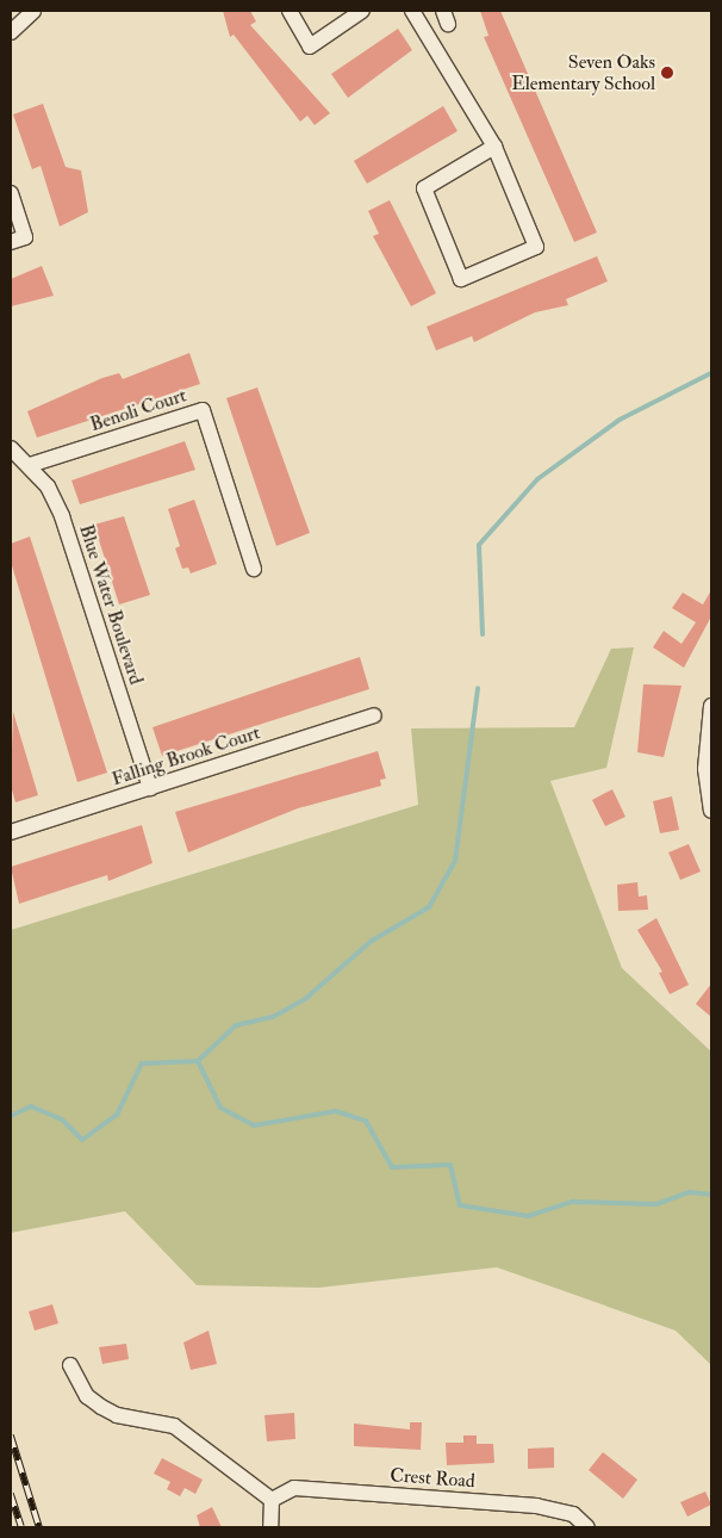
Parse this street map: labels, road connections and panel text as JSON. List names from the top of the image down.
{
  "streets": {
    "street": [
      "Benoli Court",
      "Blue Water Boulevard",
      "Falling Brook Court",
      "Crest Road"
    ]
  },
  "crossings": [
    ["Benoli Court", "Blue Water Boulevard"],
    ["Blue Water Boulevard", "Falling Brook Court"]
  ],
  "places": ["Seven Oaks Elementary School"]
}
